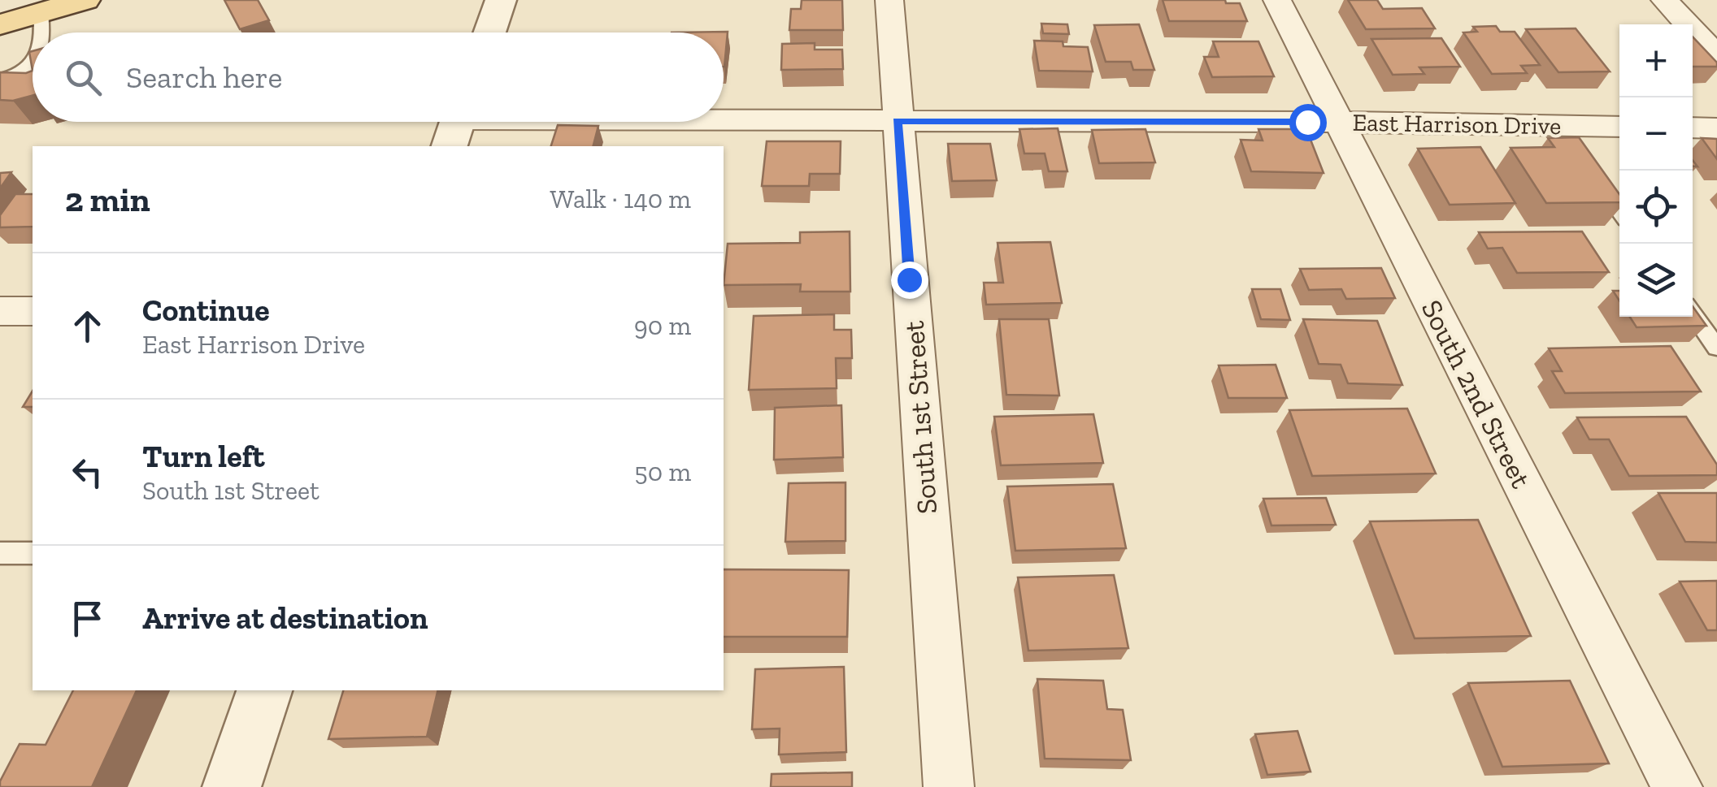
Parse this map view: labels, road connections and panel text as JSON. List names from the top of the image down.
{
  "streets": {
    "street": ["East Harrison Drive", "South 2nd Street", "South 1st Street"]
  },
  "crossings": [
    ["East Harrison Drive", "South 2nd Street"],
    ["East Harrison Drive", "South 1st Street"]
  ],
  "page": {
    "map_buttons": ["+", "−"],
    "search": "Search here",
    "heading": ["2 min", "Walk · 140 m"],
    "list": [
      ["Continue", "East Harrison Drive", "90 m"],
      ["Turn left", "South 1st Street", "50 m"],
      "Arrive at destination"
    ]
  }
}
